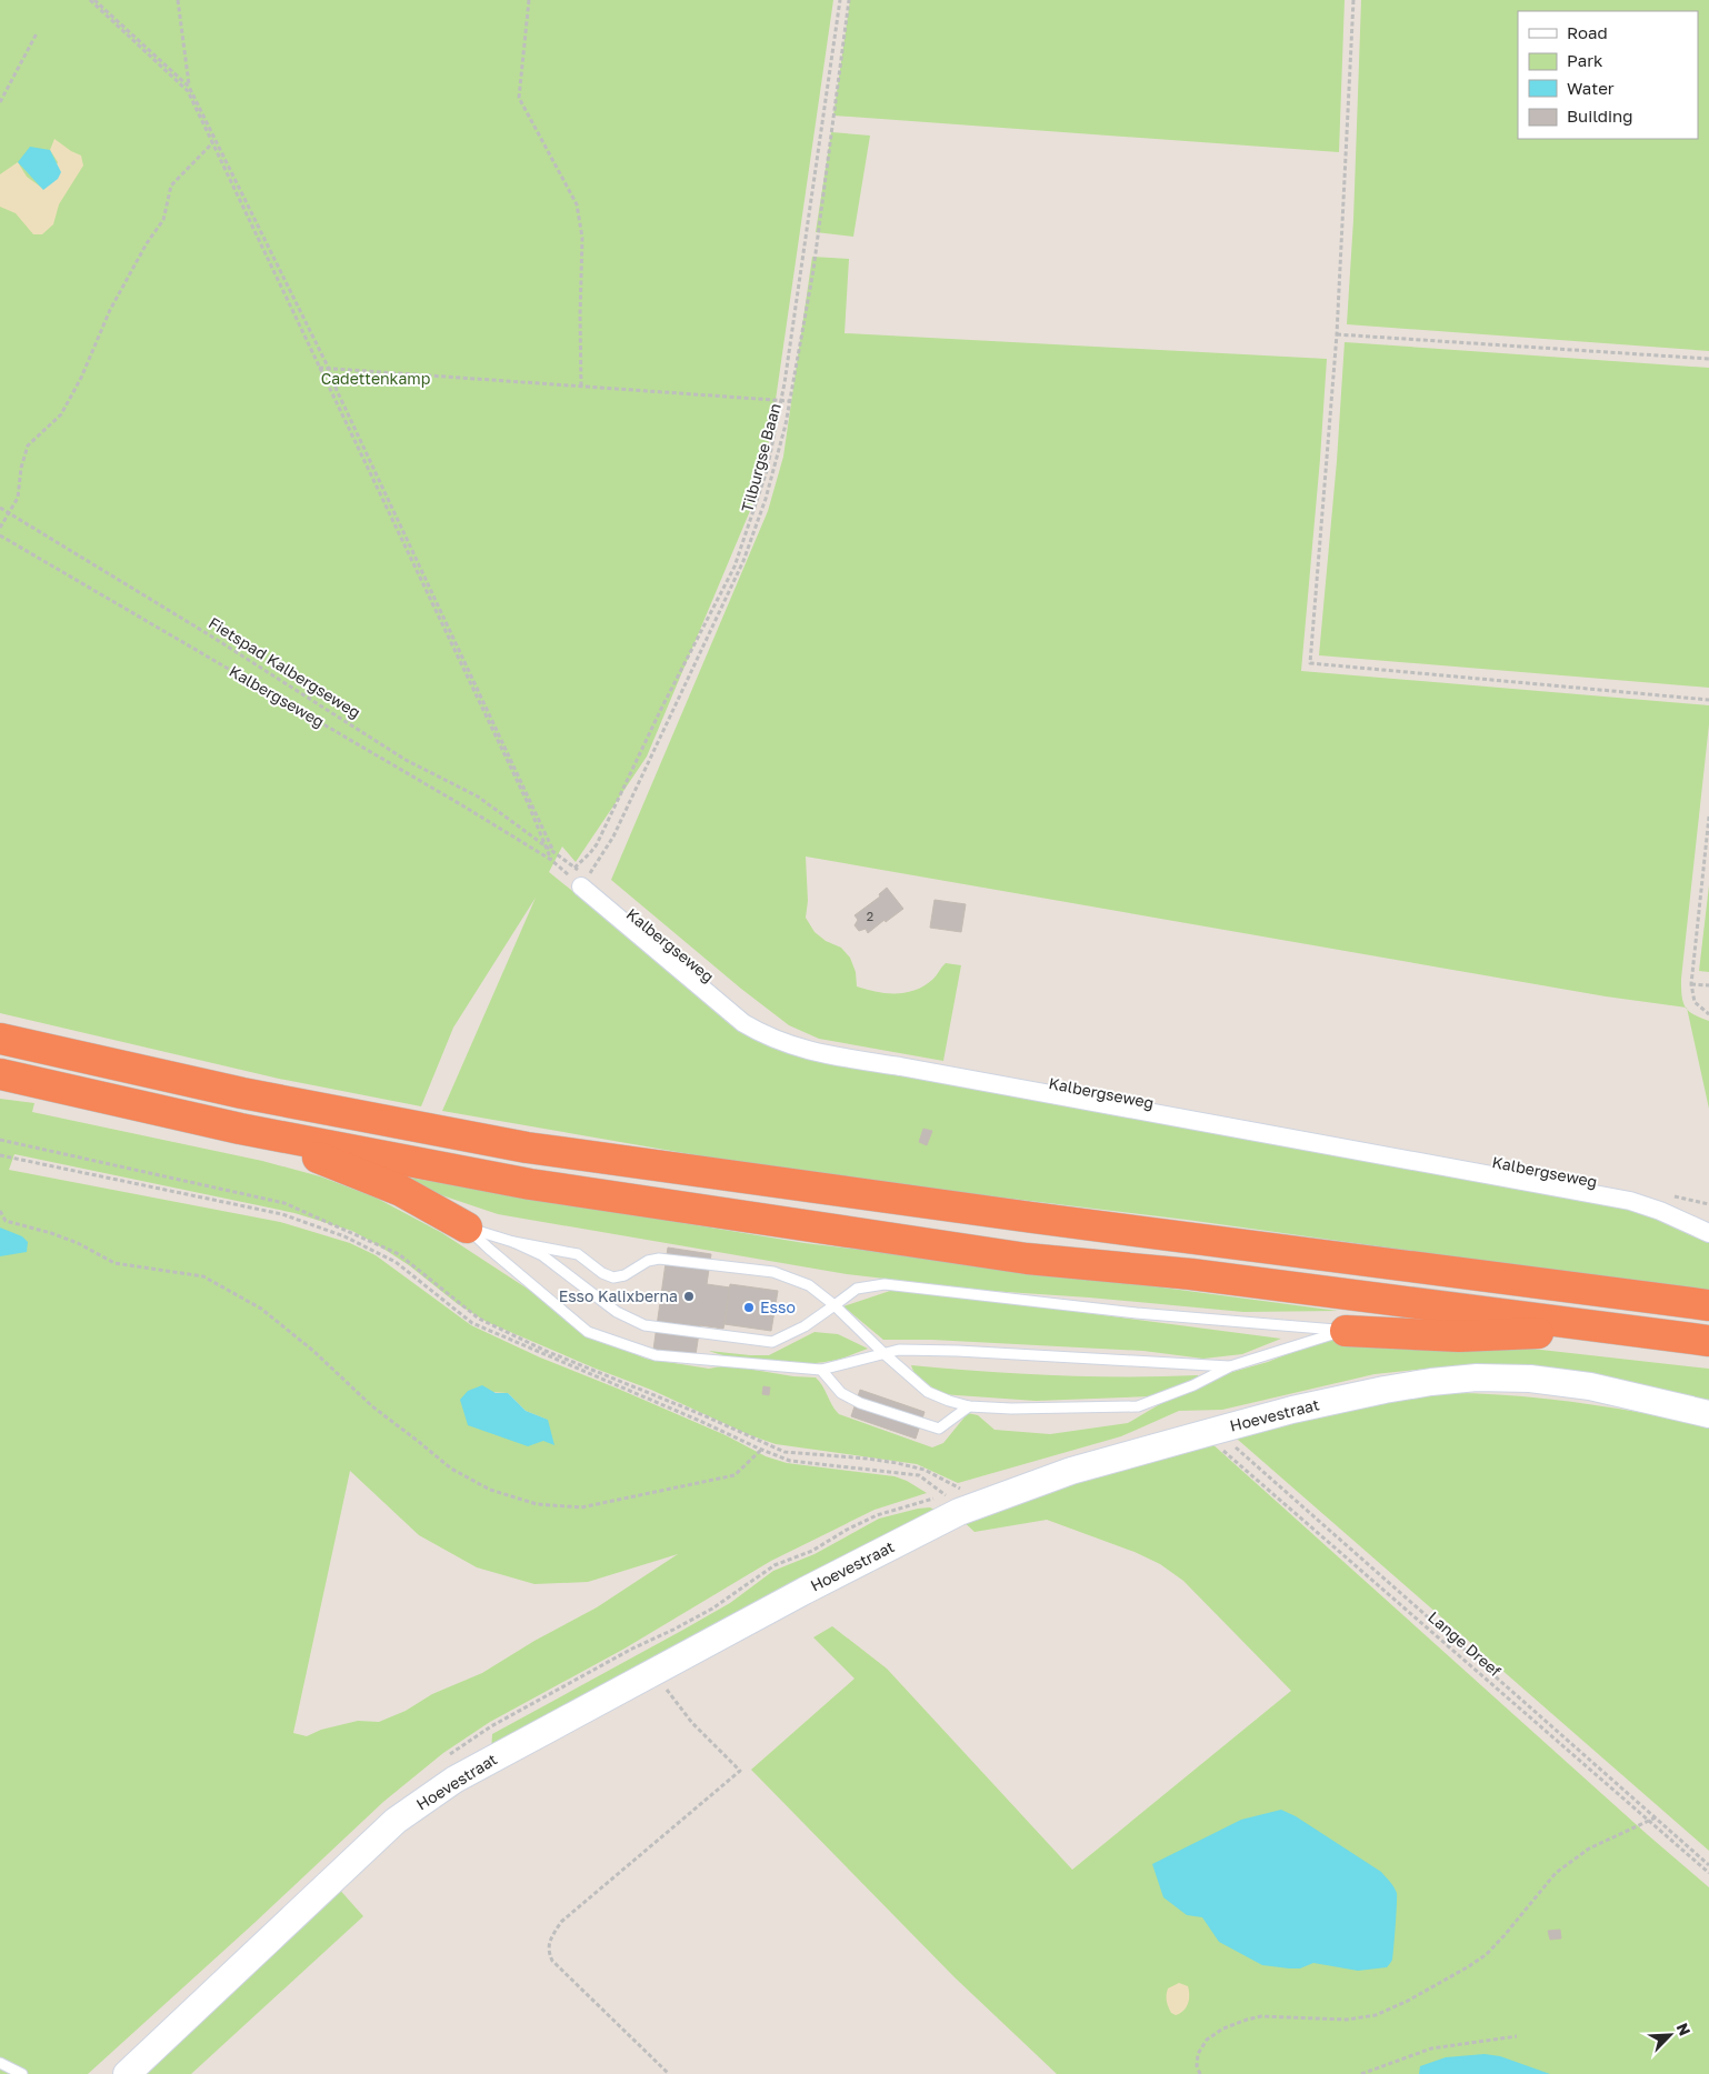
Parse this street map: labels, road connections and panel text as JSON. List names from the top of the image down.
{
  "streets": {
    "street": ["Kalbergseweg", "Hoevestraat"],
    "path": ["Tilburgse Baan", "Fietspad Kalbergseweg", "Lange Dreef"]
  },
  "crossings": [
    ["Tilburgse Baan", "Kalbergseweg"],
    ["Fietspad Kalbergseweg", "Kalbergseweg"],
    ["Hoevestraat", "Lange Dreef"]
  ],
  "parks": ["Cadettenkamp"],
  "places": ["Esso Kalixberna", "Esso"],
  "house_numbers": ["2"],
  "legend": [
    "Road",
    "Park",
    "Water",
    "Building"
  ],
  "north": "top right"
}
